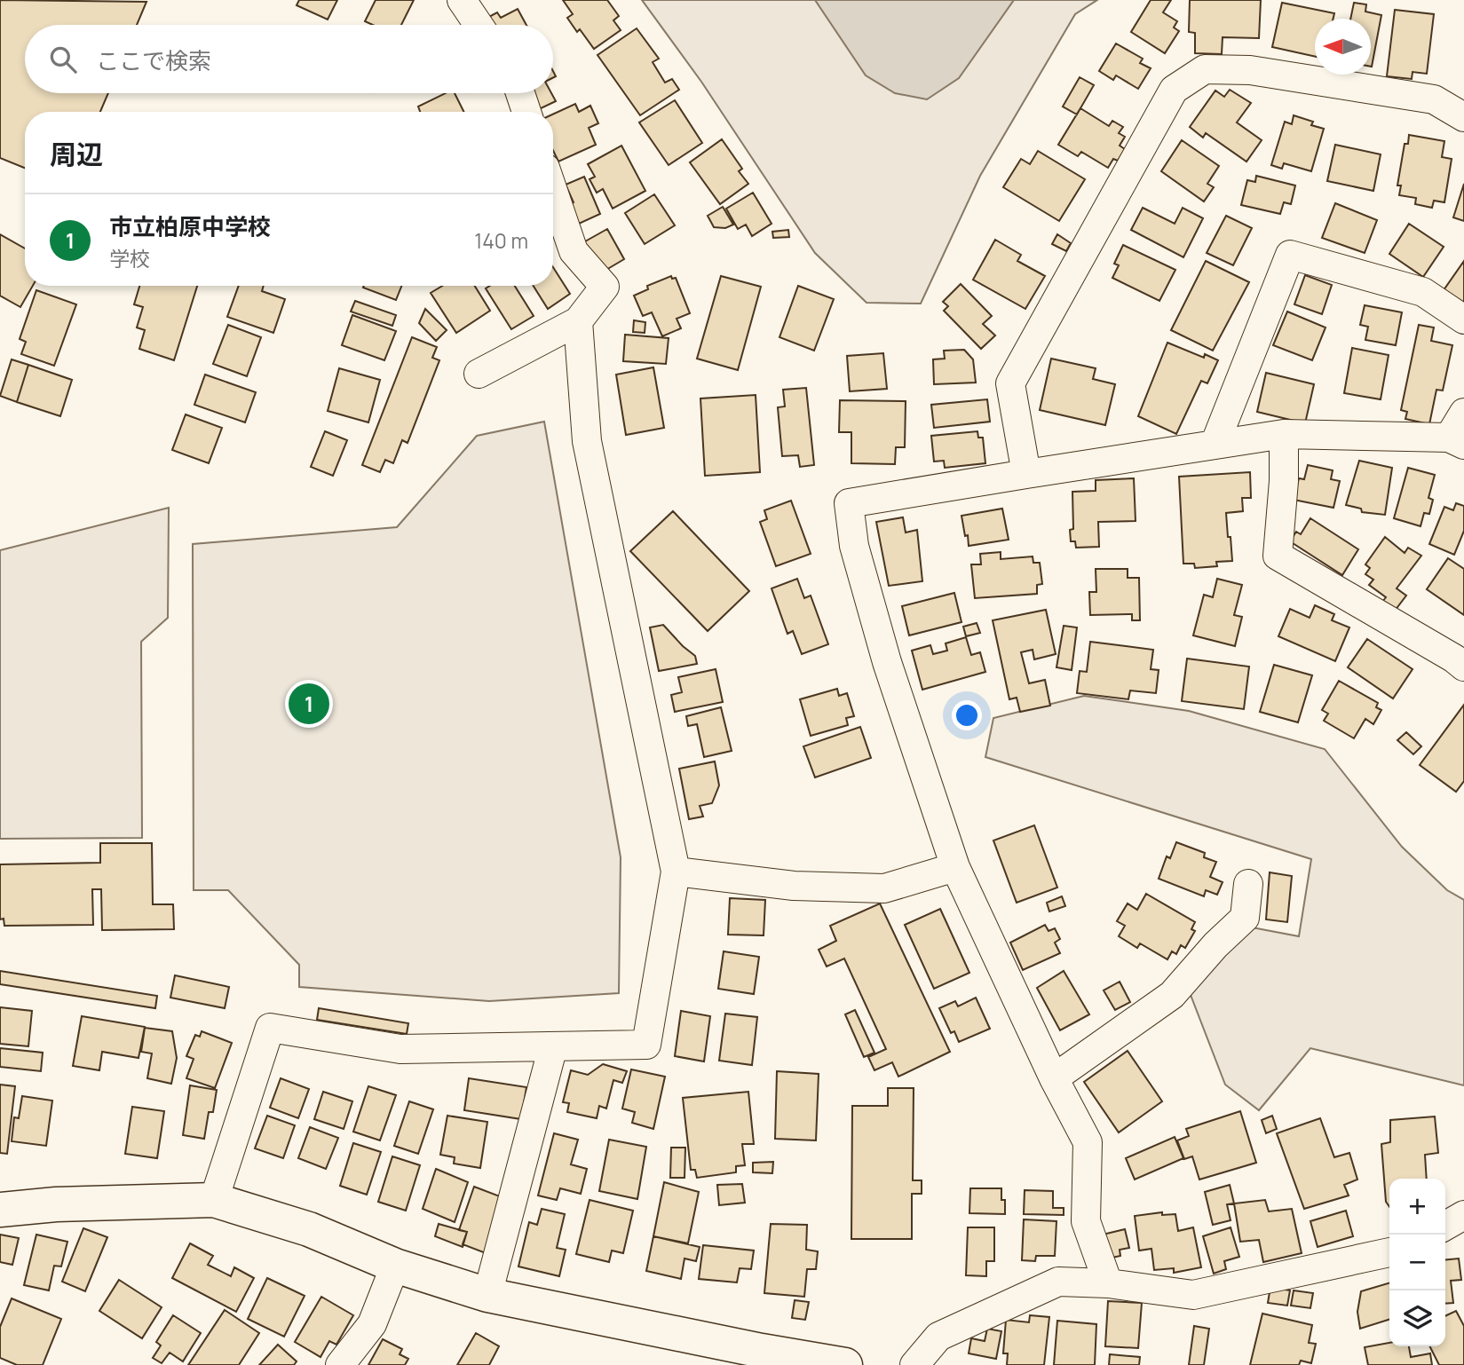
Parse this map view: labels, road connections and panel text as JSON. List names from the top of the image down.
{
  "north": "left",
  "page": {
    "search": "ここで検索",
    "heading": "周辺",
    "list": [
      {
        "mark": "1",
        "name": "市立柏原中学校",
        "note": "学校",
        "value": "140 m"
      }
    ],
    "pins": "1",
    "map_buttons": ["+", "−"]
  }
}
